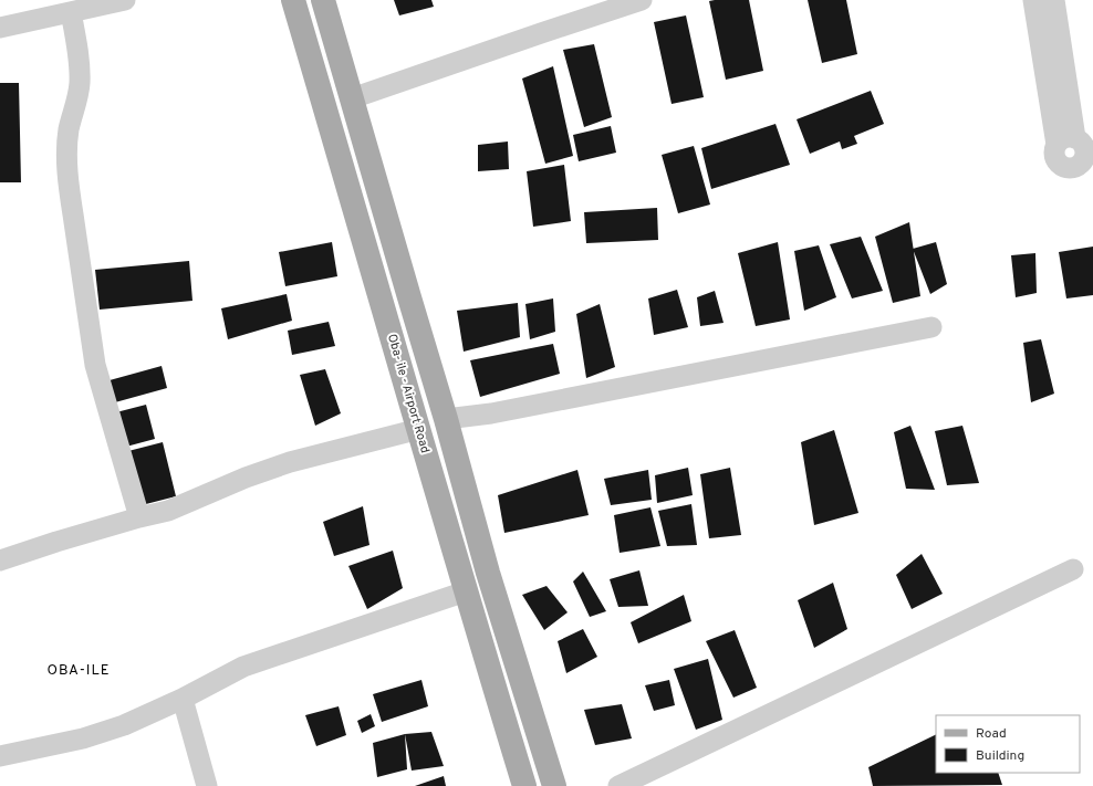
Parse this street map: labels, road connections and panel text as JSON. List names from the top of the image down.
{
  "streets": {
    "main road": ["Oba- ile - Airport Road"]
  },
  "districts": ["OBA-ILE"],
  "legend": ["Road", "Building"]
}
